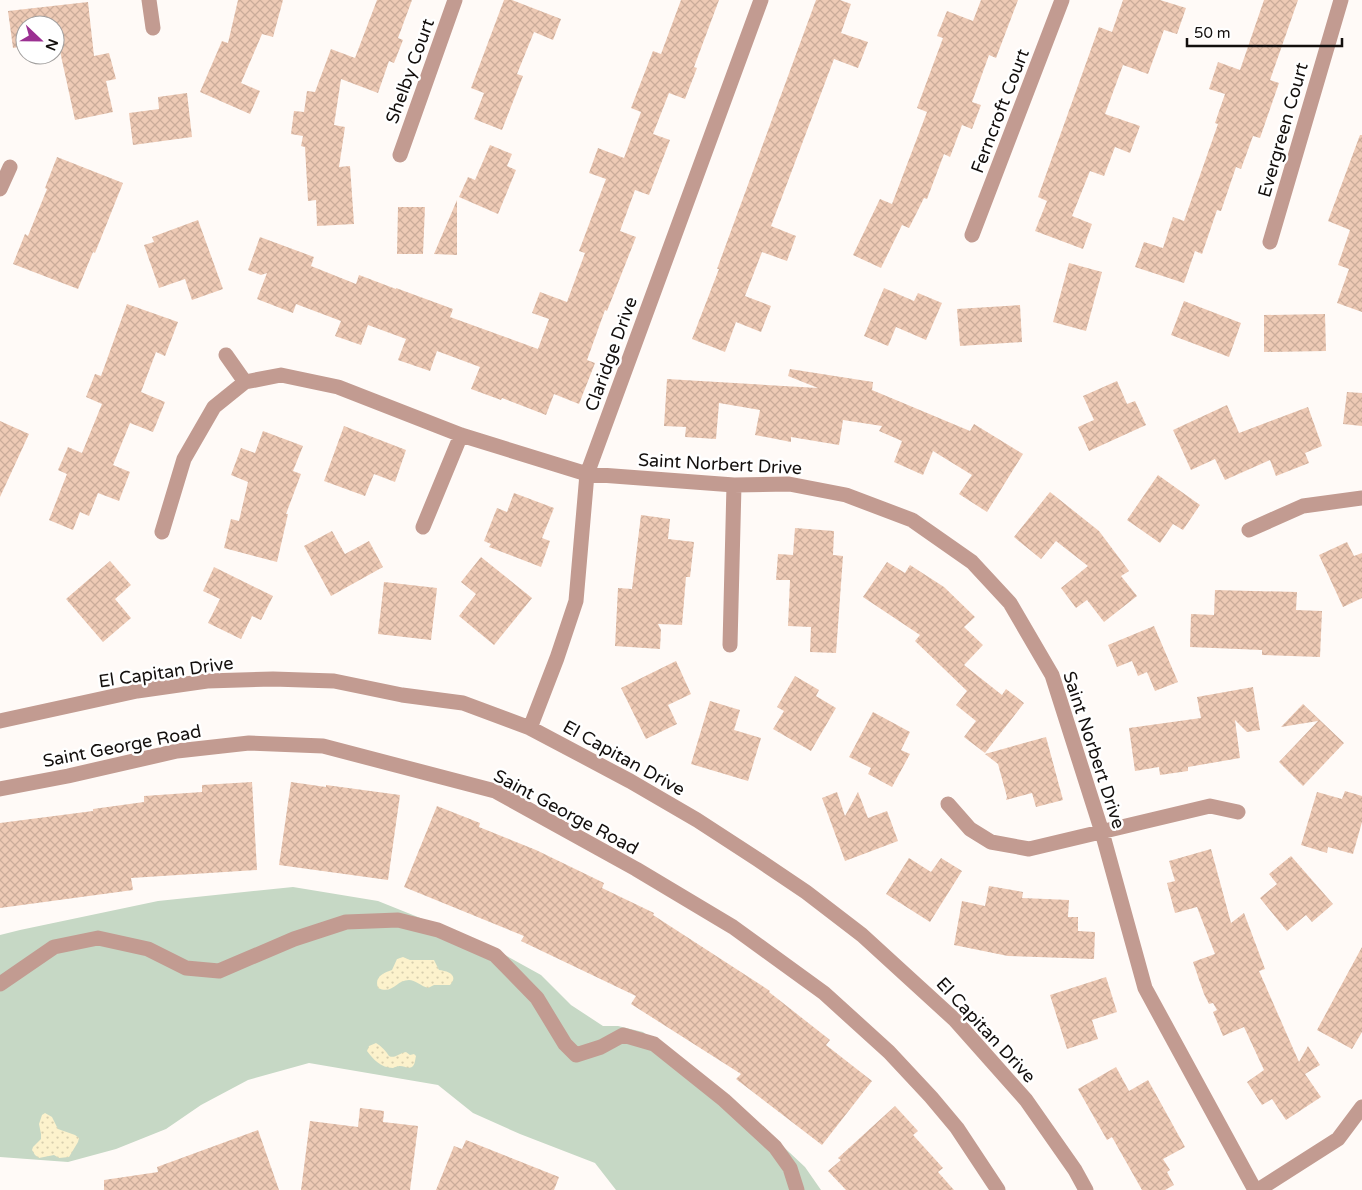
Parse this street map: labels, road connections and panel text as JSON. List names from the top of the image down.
{
  "streets": {
    "street": [
      "Shelby Court",
      "Ferncroft Court",
      "Evergreen Court",
      "Claridge Drive",
      "Saint Norbert Drive",
      "El Capitan Drive",
      "Saint George Road"
    ]
  },
  "crossings": [
    ["Claridge Drive", "Saint Norbert Drive"],
    ["Claridge Drive", "El Capitan Drive"]
  ],
  "scale_bar": "50 m",
  "north": "right"
}
